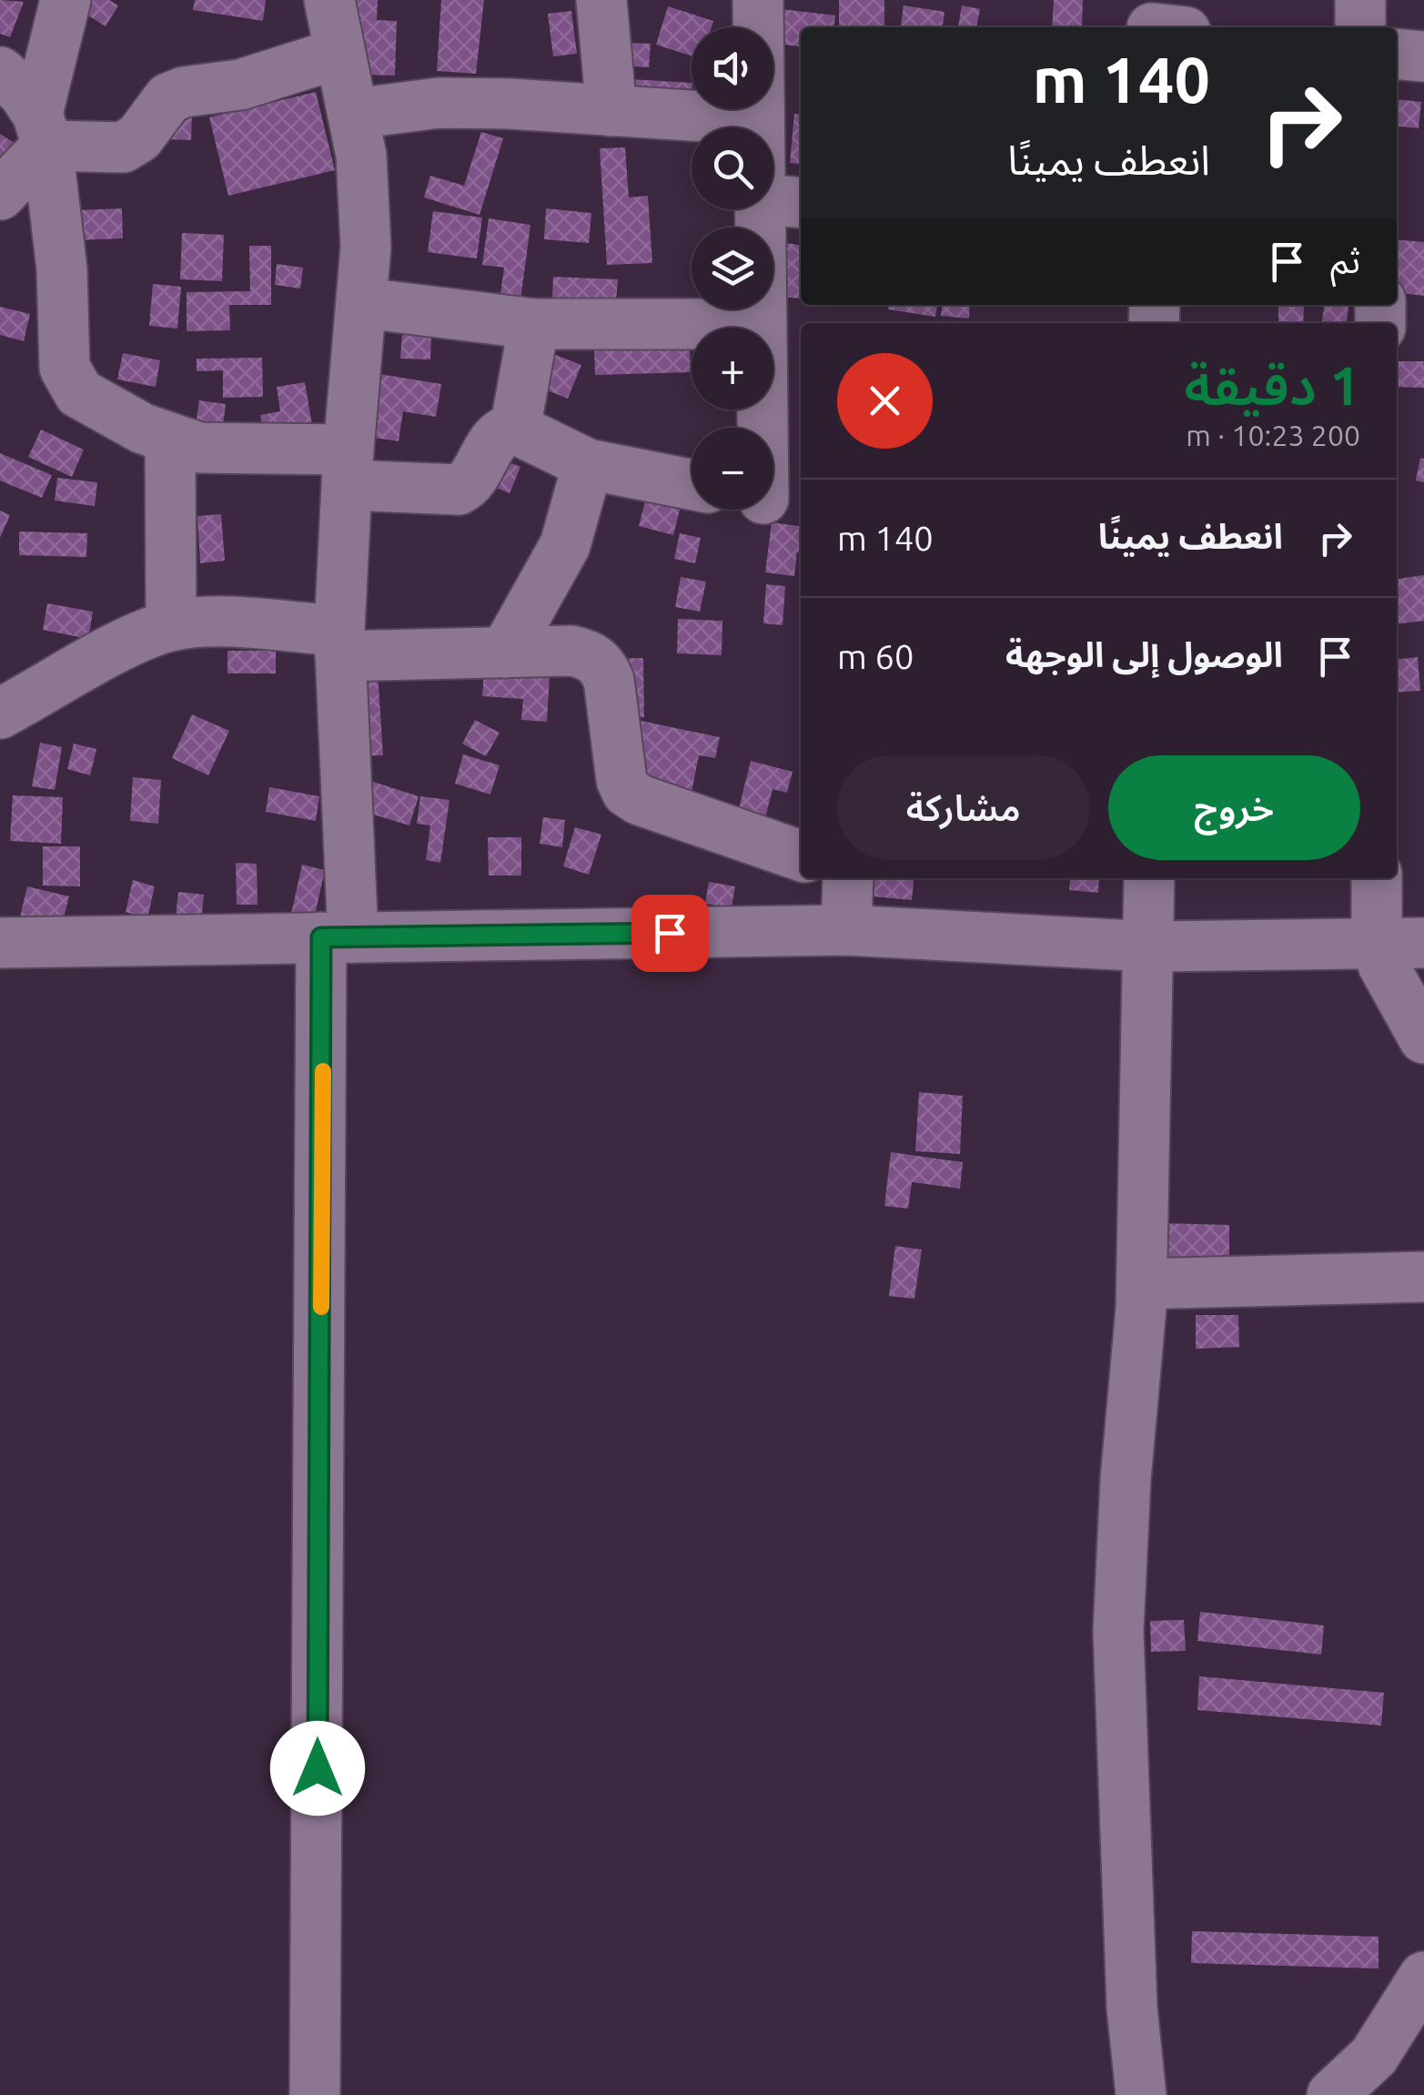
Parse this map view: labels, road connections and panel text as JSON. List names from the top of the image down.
{
  "page": {
    "map_buttons": ["+", "−"],
    "turn": ["140 m", "انعطف يمينًا"],
    "then": "ثم",
    "heading": ["1 دقيقة", "200 m · 10:23"],
    "list": [
      {
        "name": "انعطف يمينًا",
        "value": "140 m"
      },
      {
        "name": "الوصول إلى الوجهة",
        "value": "60 m"
      }
    ],
    "buttons": ["خروج", "مشاركة"]
  }
}
